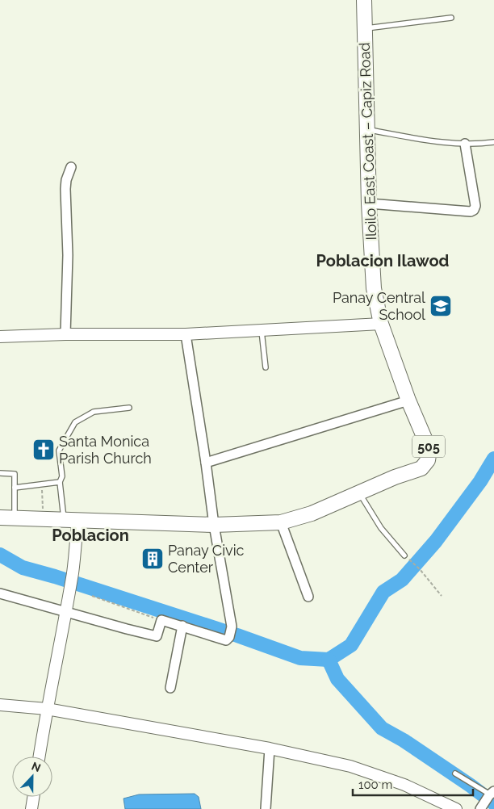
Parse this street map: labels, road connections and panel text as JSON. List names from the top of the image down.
{
  "streets": {
    "main road": ["Iloilo East Coast – Capiz Road", "505"]
  },
  "districts": ["Poblacion Ilawod", "Poblacion"],
  "places": {
    "school or university": ["Panay Central School"],
    "church": ["Santa Monica Parish Church"],
    "building": ["Panay Civic Center"]
  },
  "scale_bar": "100 m",
  "north": "top"
}
